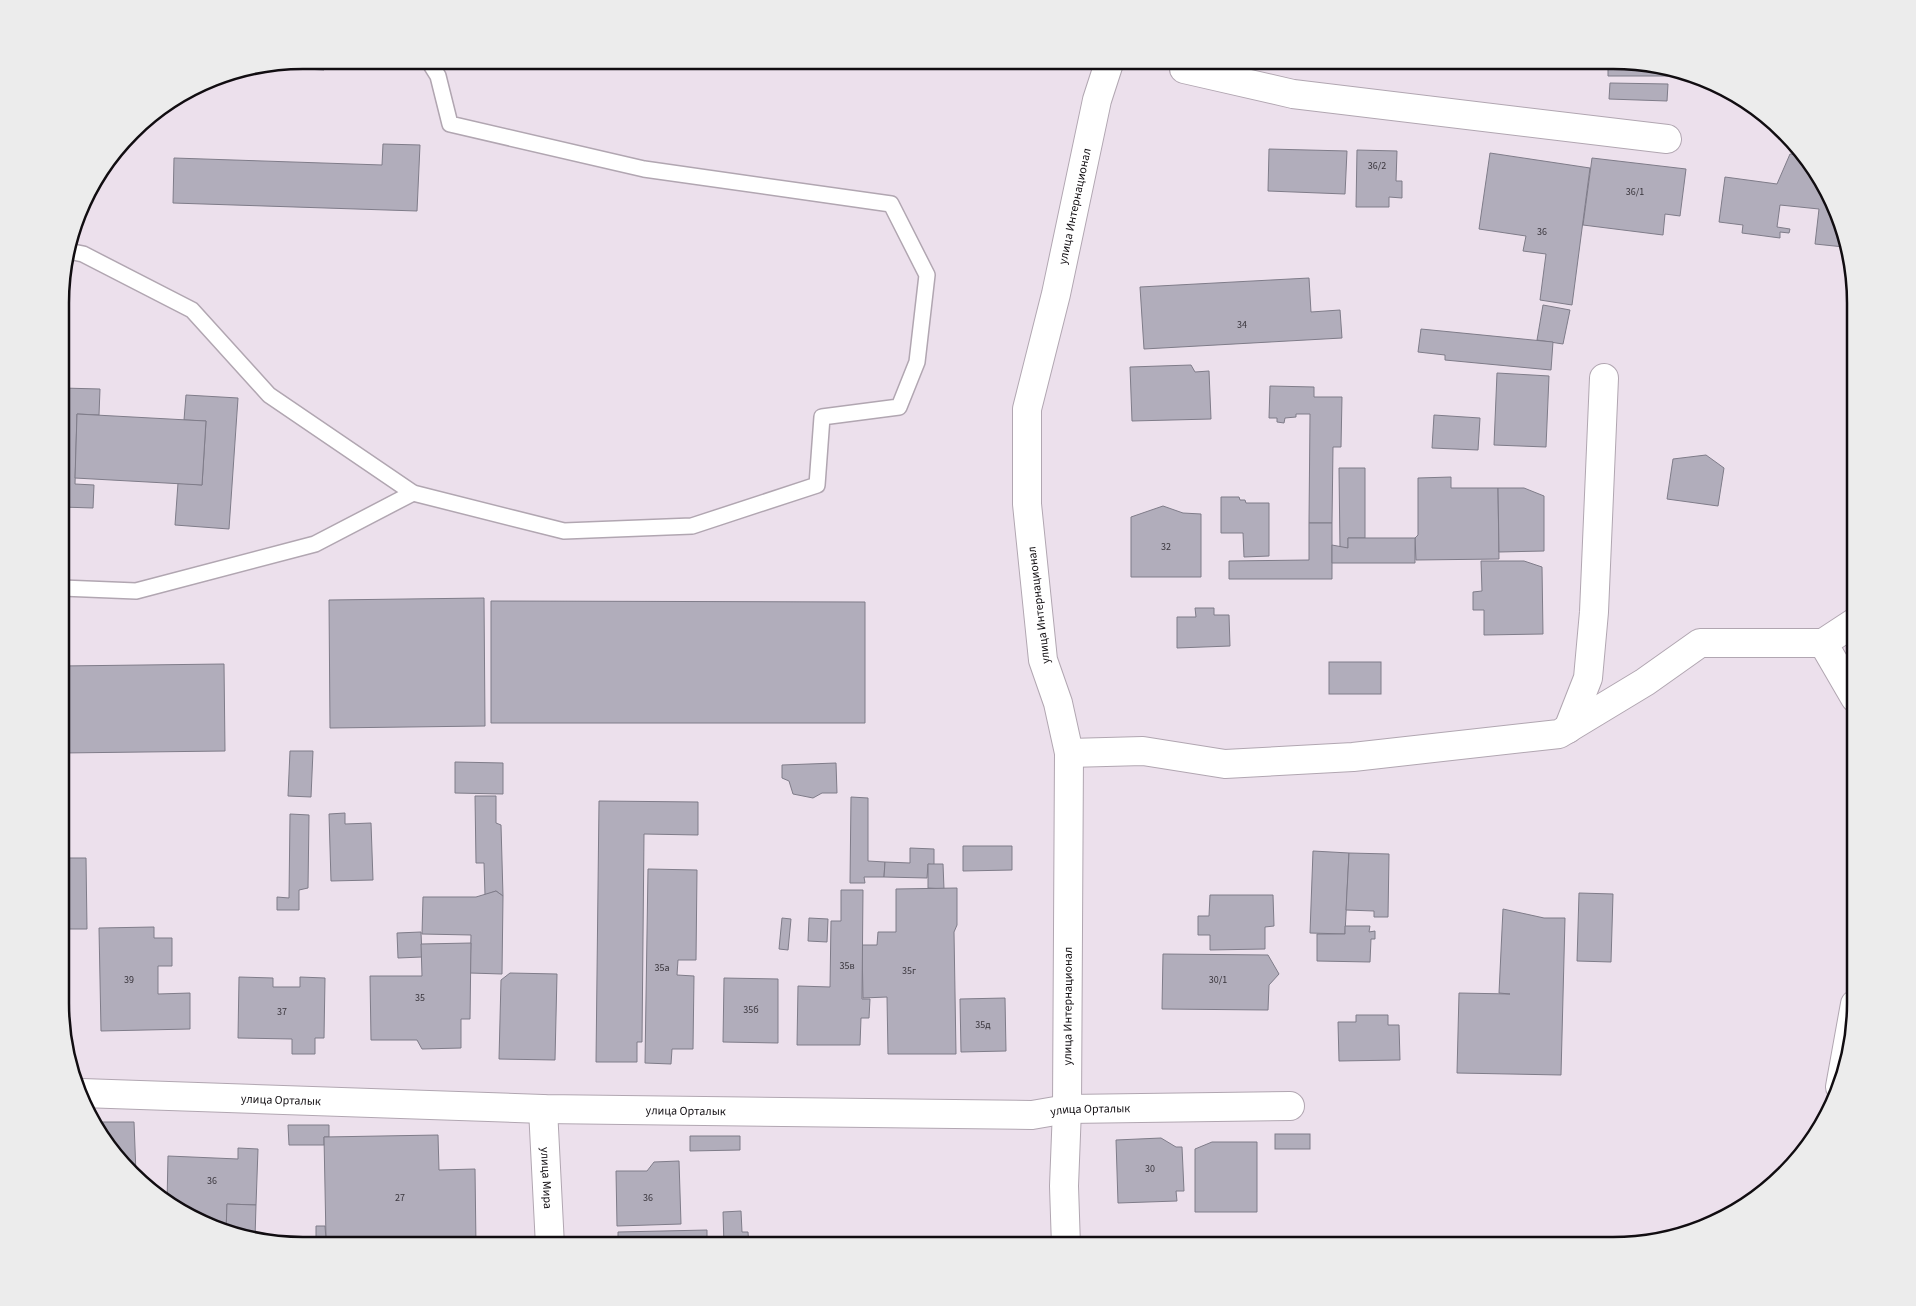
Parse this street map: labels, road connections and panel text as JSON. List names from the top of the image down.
{
  "streets": {
    "street": ["улица Интернационал", "улица Орталык", "улица Мира"]
  },
  "crossings": [
    ["улица Интернационал", "улица Орталык"],
    ["улица Орталык", "улица Мира"]
  ],
  "house_numbers": [
    "36/2",
    "36/1",
    "36",
    "34",
    "32",
    "35в",
    "35а",
    "35г",
    "39",
    "30/1",
    "35",
    "35б",
    "37",
    "35д",
    "30",
    "36",
    "27",
    "36"
  ]
}
